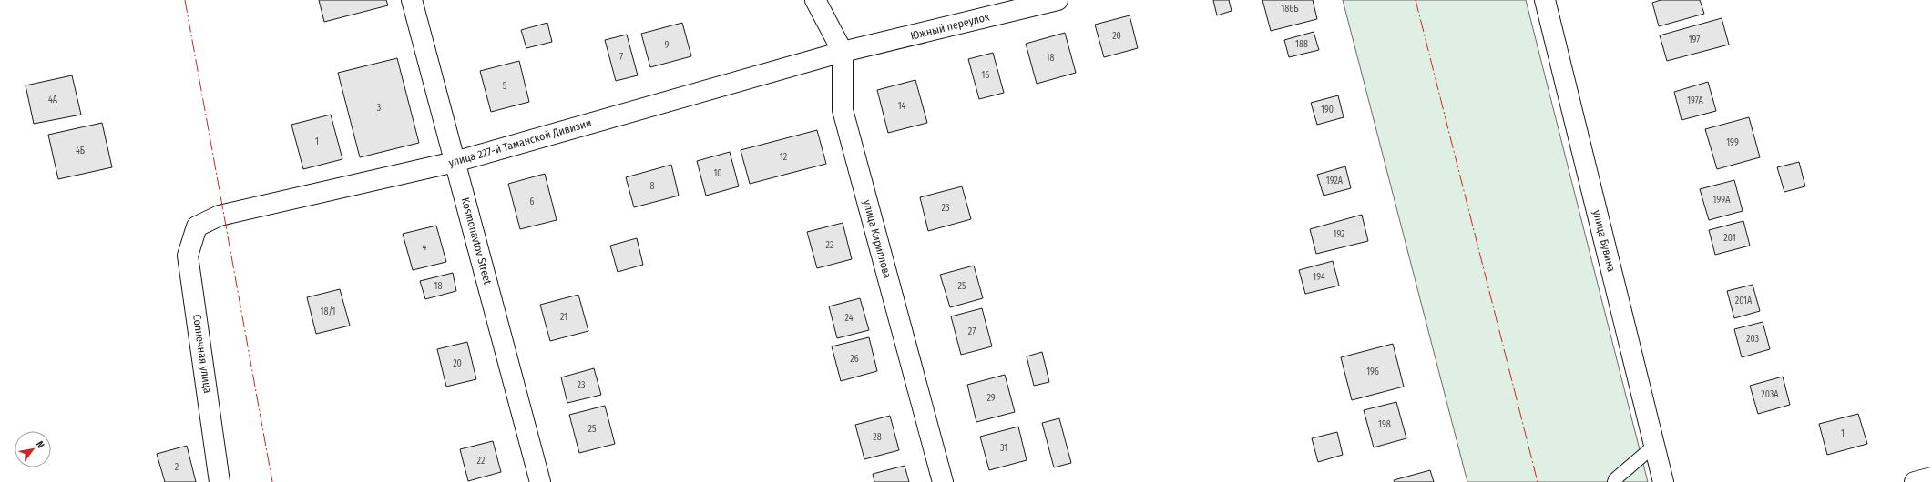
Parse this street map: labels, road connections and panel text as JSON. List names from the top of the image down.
{
  "streets": {
    "street": [
      "Южный переулок",
      "улица 227-й Таманской Дивизии",
      "улица Кириллова",
      "Kosmonavtov Street",
      "улица Бувина",
      "Солнечная улица"
    ]
  },
  "crossings": [
    ["Южный переулок", "улица 227-й Таманской Дивизии"],
    ["Южный переулок", "улица Кириллова"],
    ["улица 227-й Таманской Дивизии", "улица Кириллова"],
    ["улица 227-й Таманской Дивизии", "Kosmonavtov Street"],
    ["улица 227-й Таманской Дивизии", "Солнечная улица"]
  ],
  "house_numbers": [
    "186Б",
    "20",
    "197",
    "188",
    "9",
    "7",
    "18",
    "16",
    "5",
    "4А",
    "197А",
    "14",
    "3",
    "190",
    "1",
    "199",
    "4Б",
    "12",
    "10",
    "192А",
    "8",
    "199А",
    "6",
    "23",
    "192",
    "201",
    "22",
    "4",
    "194",
    "18",
    "25",
    "201А",
    "18/1",
    "21",
    "24",
    "27",
    "203",
    "26",
    "20",
    "196",
    "23",
    "203А",
    "29",
    "198",
    "25",
    "1",
    "28",
    "31",
    "22",
    "2"
  ],
  "north": "top right"
}
